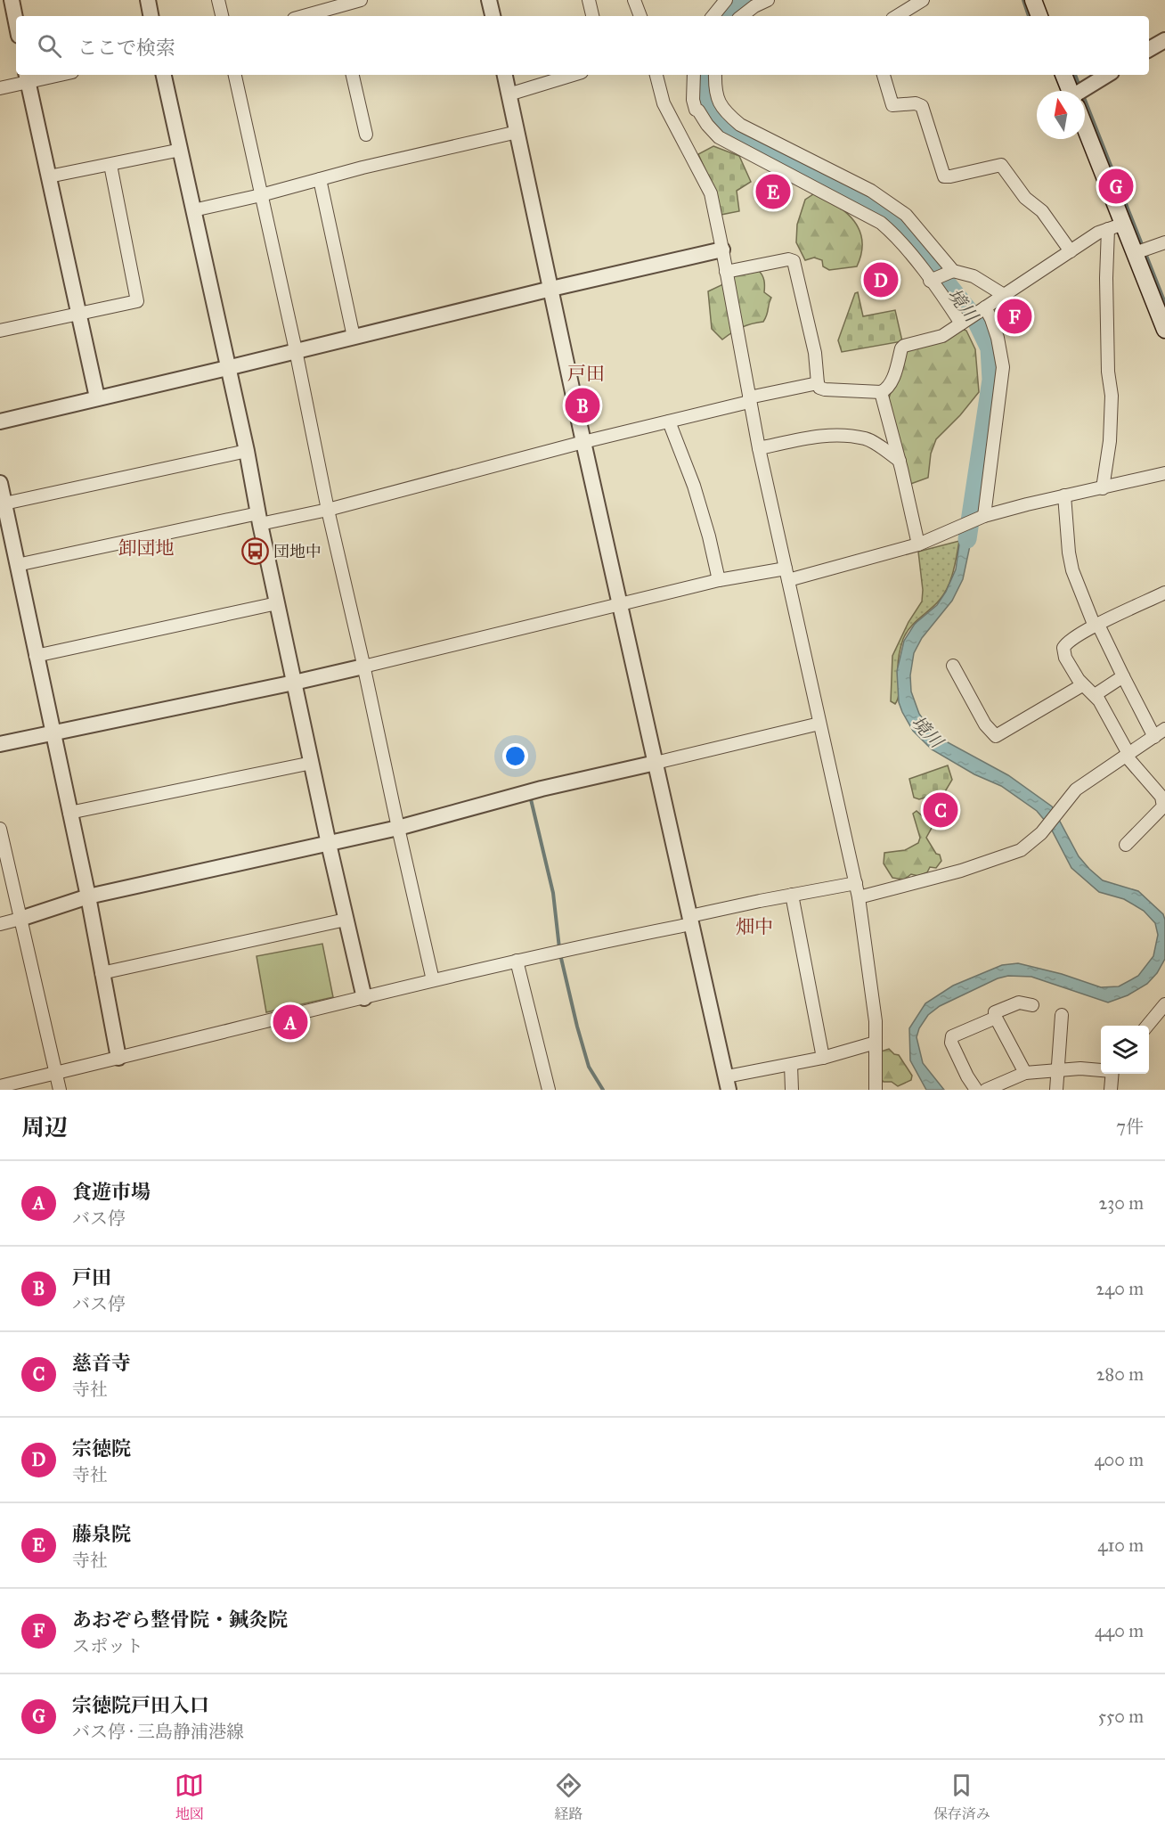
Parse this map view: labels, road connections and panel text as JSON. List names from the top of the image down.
{
  "districts": ["戸田", "卸団地", "畑中"],
  "water": ["境川"],
  "places": {
    "bus stop": ["団地中"]
  },
  "north": "top",
  "page": {
    "search": "ここで検索",
    "pins": [
      "G",
      "E",
      "D",
      "F",
      "B",
      "C",
      "A"
    ],
    "heading": ["周辺", "7件"],
    "list": [
      {
        "mark": "A",
        "name": "食遊市場",
        "note": "バス停",
        "value": "230 m"
      },
      {
        "mark": "B",
        "name": "戸田",
        "note": "バス停",
        "value": "240 m"
      },
      {
        "mark": "C",
        "name": "慈音寺",
        "note": "寺社",
        "value": "280 m"
      },
      {
        "mark": "D",
        "name": "宗徳院",
        "note": "寺社",
        "value": "400 m"
      },
      {
        "mark": "E",
        "name": "藤泉院",
        "note": "寺社",
        "value": "410 m"
      },
      {
        "mark": "F",
        "name": "あおぞら整骨院・鍼灸院",
        "note": "スポット",
        "value": "440 m"
      },
      {
        "mark": "G",
        "name": "宗徳院戸田入口",
        "note": "バス停 · 三島静浦港線",
        "value": "550 m"
      }
    ],
    "nav": ["地図", "経路", "保存済み"]
  }
}
